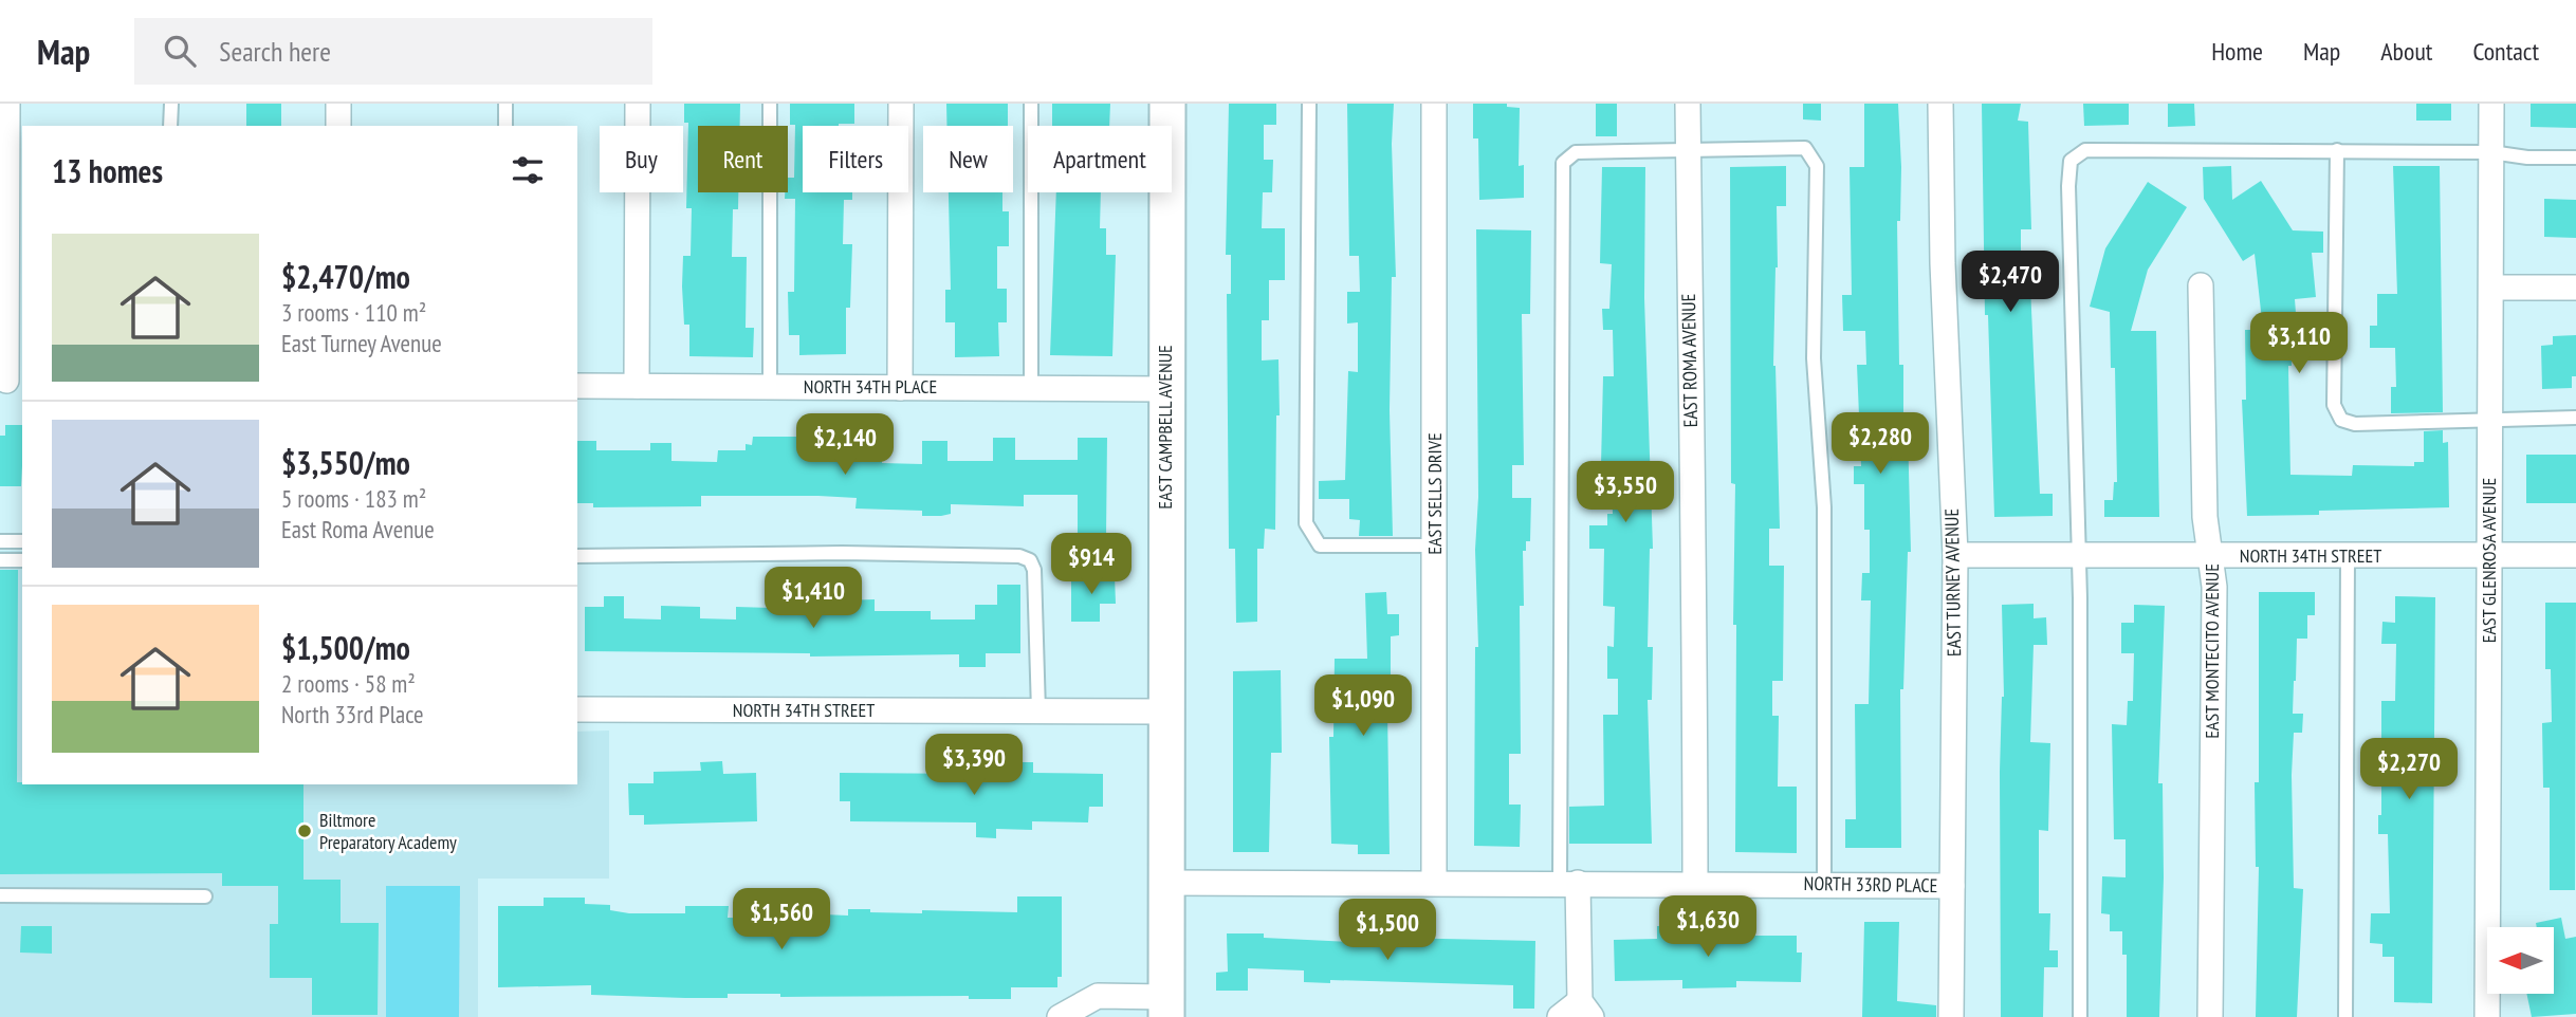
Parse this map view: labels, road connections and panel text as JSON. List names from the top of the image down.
{
  "streets": {
    "street": [
      "EAST ROMA AVENUE",
      "NORTH 34TH PLACE",
      "EAST CAMPBELL AVENUE",
      "EAST SELLS DRIVE",
      "NORTH 34TH STREET",
      "EAST GLENROSA AVENUE",
      "EAST TURNEY AVENUE",
      "EAST MONTECITO AVENUE",
      "NORTH 33RD PLACE"
    ]
  },
  "crossings": [
    ["EAST ROMA AVENUE", "NORTH 33RD PLACE"],
    ["NORTH 34TH PLACE", "EAST CAMPBELL AVENUE"],
    ["EAST CAMPBELL AVENUE", "NORTH 34TH STREET"],
    ["EAST CAMPBELL AVENUE", "NORTH 33RD PLACE"],
    ["EAST SELLS DRIVE", "NORTH 33RD PLACE"],
    ["NORTH 34TH STREET", "EAST GLENROSA AVENUE"],
    ["NORTH 34TH STREET", "EAST TURNEY AVENUE"],
    ["NORTH 34TH STREET", "EAST MONTECITO AVENUE"],
    ["EAST TURNEY AVENUE", "NORTH 33RD PLACE"]
  ],
  "places": ["Biltmore Preparatory Academy"],
  "north": "left",
  "page": {
    "header": "Map",
    "search": "Search here",
    "nav": [
      "Home",
      "Map",
      "About",
      "Contact"
    ],
    "chip": [
      "Buy",
      "Rent",
      "Filters",
      "New",
      "Apartment"
    ],
    "heading": "13 homes",
    "list": [
      {
        "name": "$2,470/mo",
        "note": "3 rooms · 110 m² · East Turney Avenue"
      },
      {
        "name": "$3,550/mo",
        "note": "5 rooms · 183 m² · East Roma Avenue"
      },
      {
        "name": "$1,500/mo",
        "note": "2 rooms · 58 m² · North 33rd Place"
      }
    ],
    "price": [
      "$2,470",
      "$3,110",
      "$2,280",
      "$2,140",
      "$3,550",
      "$914",
      "$1,410",
      "$1,090",
      "$3,390",
      "$2,270",
      "$1,560",
      "$1,630",
      "$1,500"
    ]
  }
}
